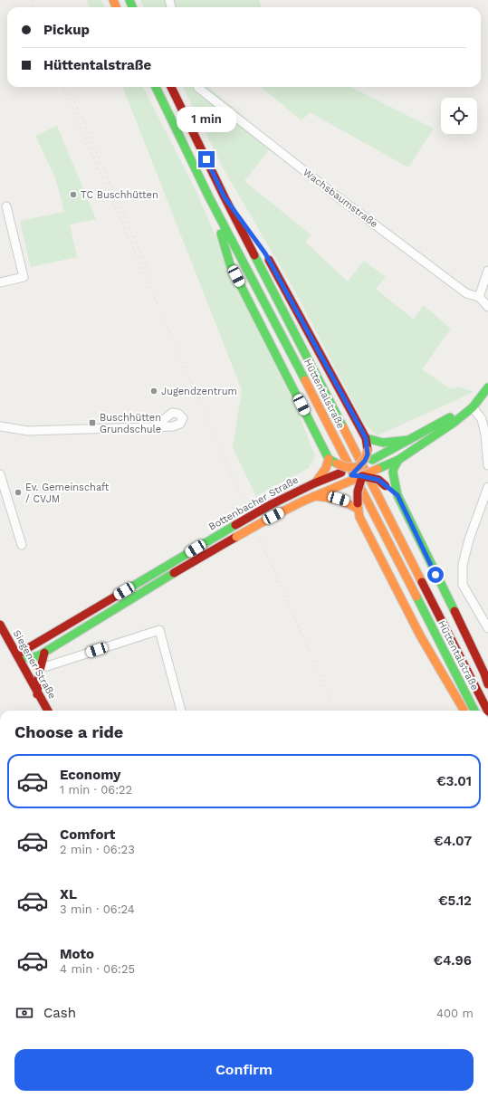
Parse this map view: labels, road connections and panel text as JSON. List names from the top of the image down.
{
  "streets": {
    "main road": ["Hüttentalstraße", "Bottenbacher Straße", "Siegener Straße"],
    "street": ["Wachsbaumstraße"]
  },
  "crossings": [
    ["Bottenbacher Straße", "Siegener Straße"]
  ],
  "places": {
    "other": ["TC Buschhütten", "Jugendzentrum", "Ev. Gemeinschaft / CVJM"],
    "transit": ["Buschhütten Grundschule"]
  },
  "page": {
    "banner": ["Pickup", "Hüttentalstraße"],
    "bubble": "1 min",
    "heading": "Choose a ride",
    "list": [
      {
        "name": "Economy",
        "note": "1 min · 06:22",
        "value": "€3.01"
      },
      {
        "name": "Comfort",
        "note": "2 min · 06:23",
        "value": "€4.07"
      },
      {
        "name": "XL",
        "note": "3 min · 06:24",
        "value": "€5.12"
      },
      {
        "name": "Moto",
        "note": "4 min · 06:25",
        "value": "€4.96"
      }
    ],
    "pay": ["Cash", "400 m"],
    "buttons": "Confirm"
  }
}
